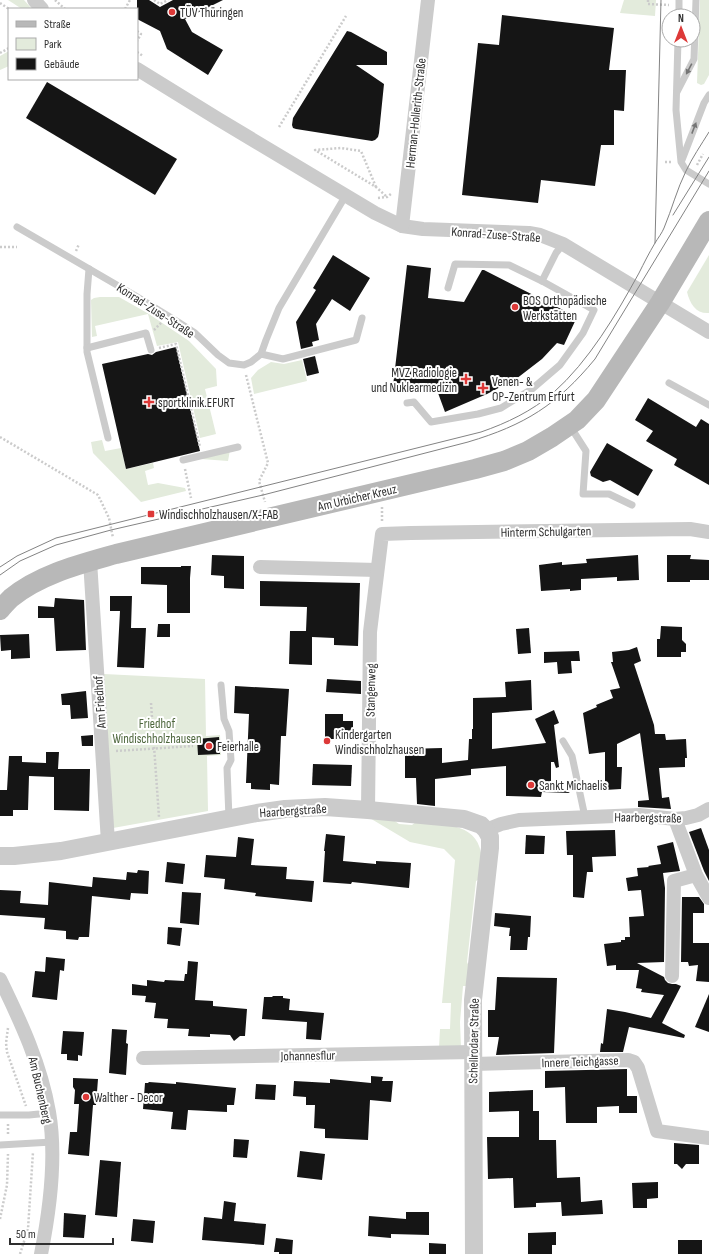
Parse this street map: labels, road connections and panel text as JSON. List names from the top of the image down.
{
  "streets": {
    "main road": ["Am Urbicher Kreuz"],
    "street": [
      "Herman-Hollerith-Straße",
      "Konrad-Zuse-Straße",
      "Hinterm Schulgarten",
      "Stangenweg",
      "Am Friedhof",
      "Haarbergstraße",
      "Schellrodaer Straße",
      "Johannesflur",
      "Innere Teichgasse",
      "Am Buchenberg"
    ]
  },
  "crossings": [
    ["Herman-Hollerith-Straße", "Konrad-Zuse-Straße"],
    ["Konrad-Zuse-Straße", "Am Urbicher Kreuz"],
    ["Am Urbicher Kreuz", "Am Friedhof"],
    ["Hinterm Schulgarten", "Stangenweg"],
    ["Stangenweg", "Haarbergstraße"],
    ["Am Friedhof", "Haarbergstraße"],
    ["Haarbergstraße", "Schellrodaer Straße"],
    ["Schellrodaer Straße", "Johannesflur"],
    ["Schellrodaer Straße", "Innere Teichgasse"],
    ["Johannesflur", "Innere Teichgasse"]
  ],
  "parks": ["Friedhof Windischholzhausen"],
  "places": {
    "other": [
      "TÜV Thüringen",
      "BOS Orthopädische Werkstätten",
      "Kindergarten Windischholzhausen",
      "Feierhalle",
      "Sankt Michaelis",
      "Walther - Decor"
    ],
    "health": ["MVZ Radiologie und Nuklearmedizin", "Venen- & OP-Zentrum Erfurt", "sportklinik.EFURT"],
    "transit": ["Windischholzhausen/X-FAB"]
  },
  "legend": ["Straße", "Park", "Gebäude"],
  "scale_bar": "50 m",
  "north": "top"
}
